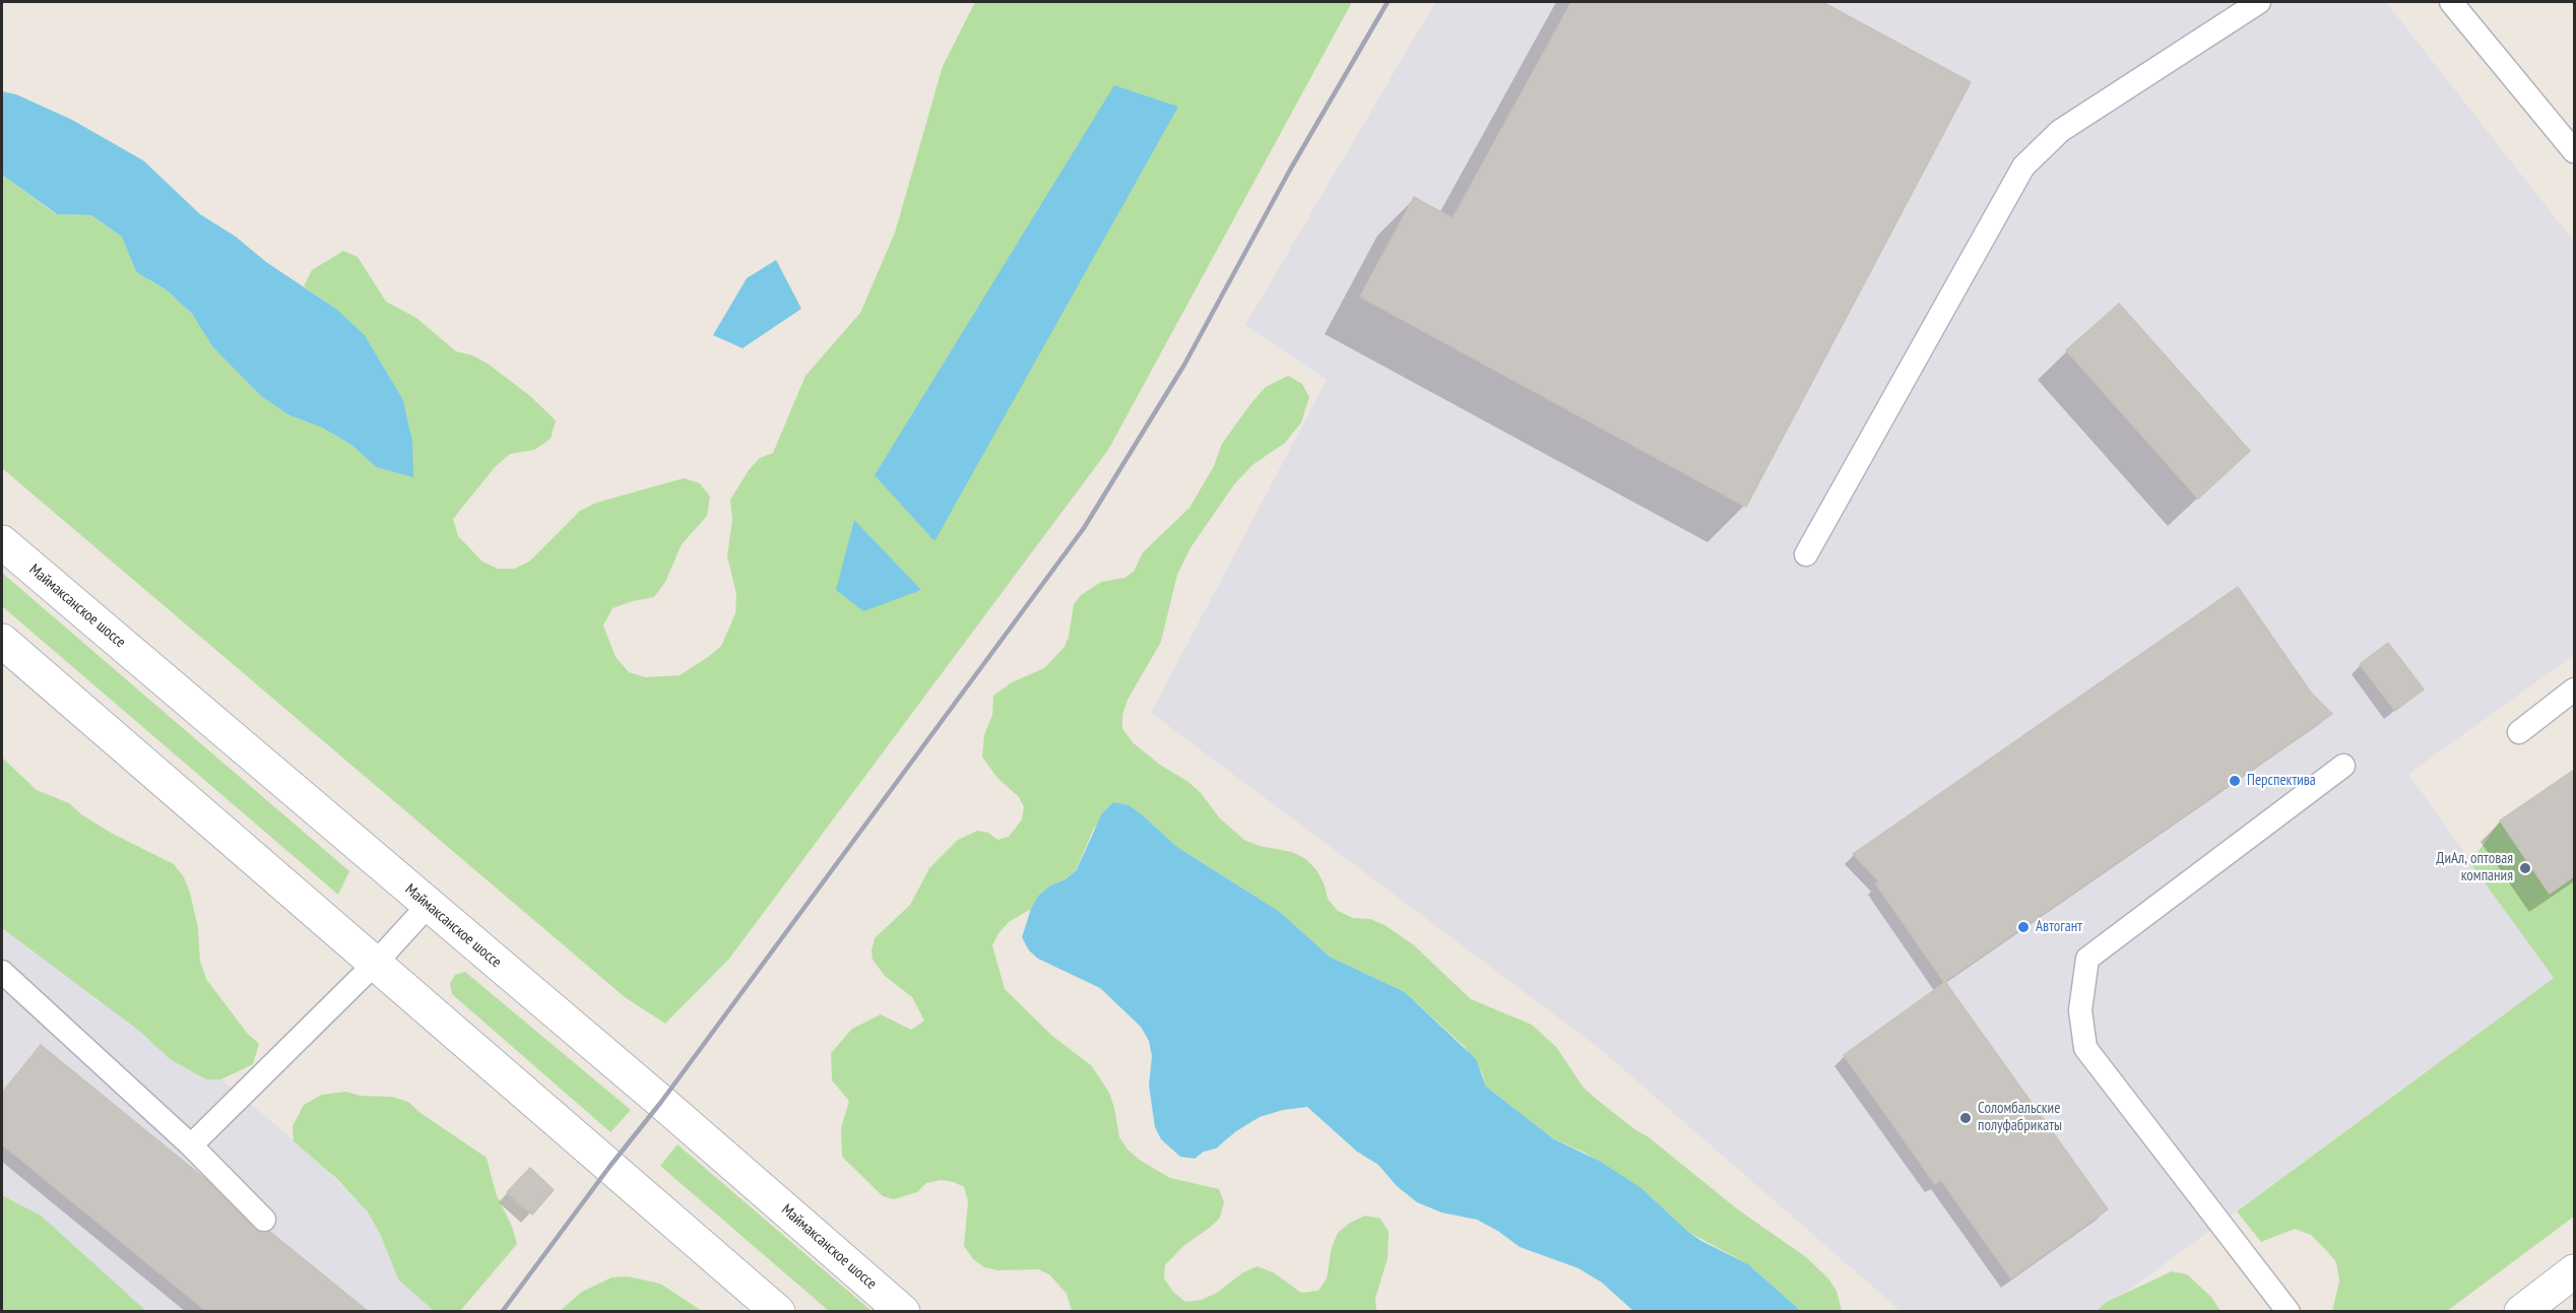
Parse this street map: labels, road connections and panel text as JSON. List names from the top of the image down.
{
  "streets": {
    "main road": ["Маймаксанское шоссе"]
  },
  "places": [
    "Перспектива",
    "ДиАл, оптовая компания",
    "Автогант",
    "Соломбальские полуфабрикаты"
  ]
}
